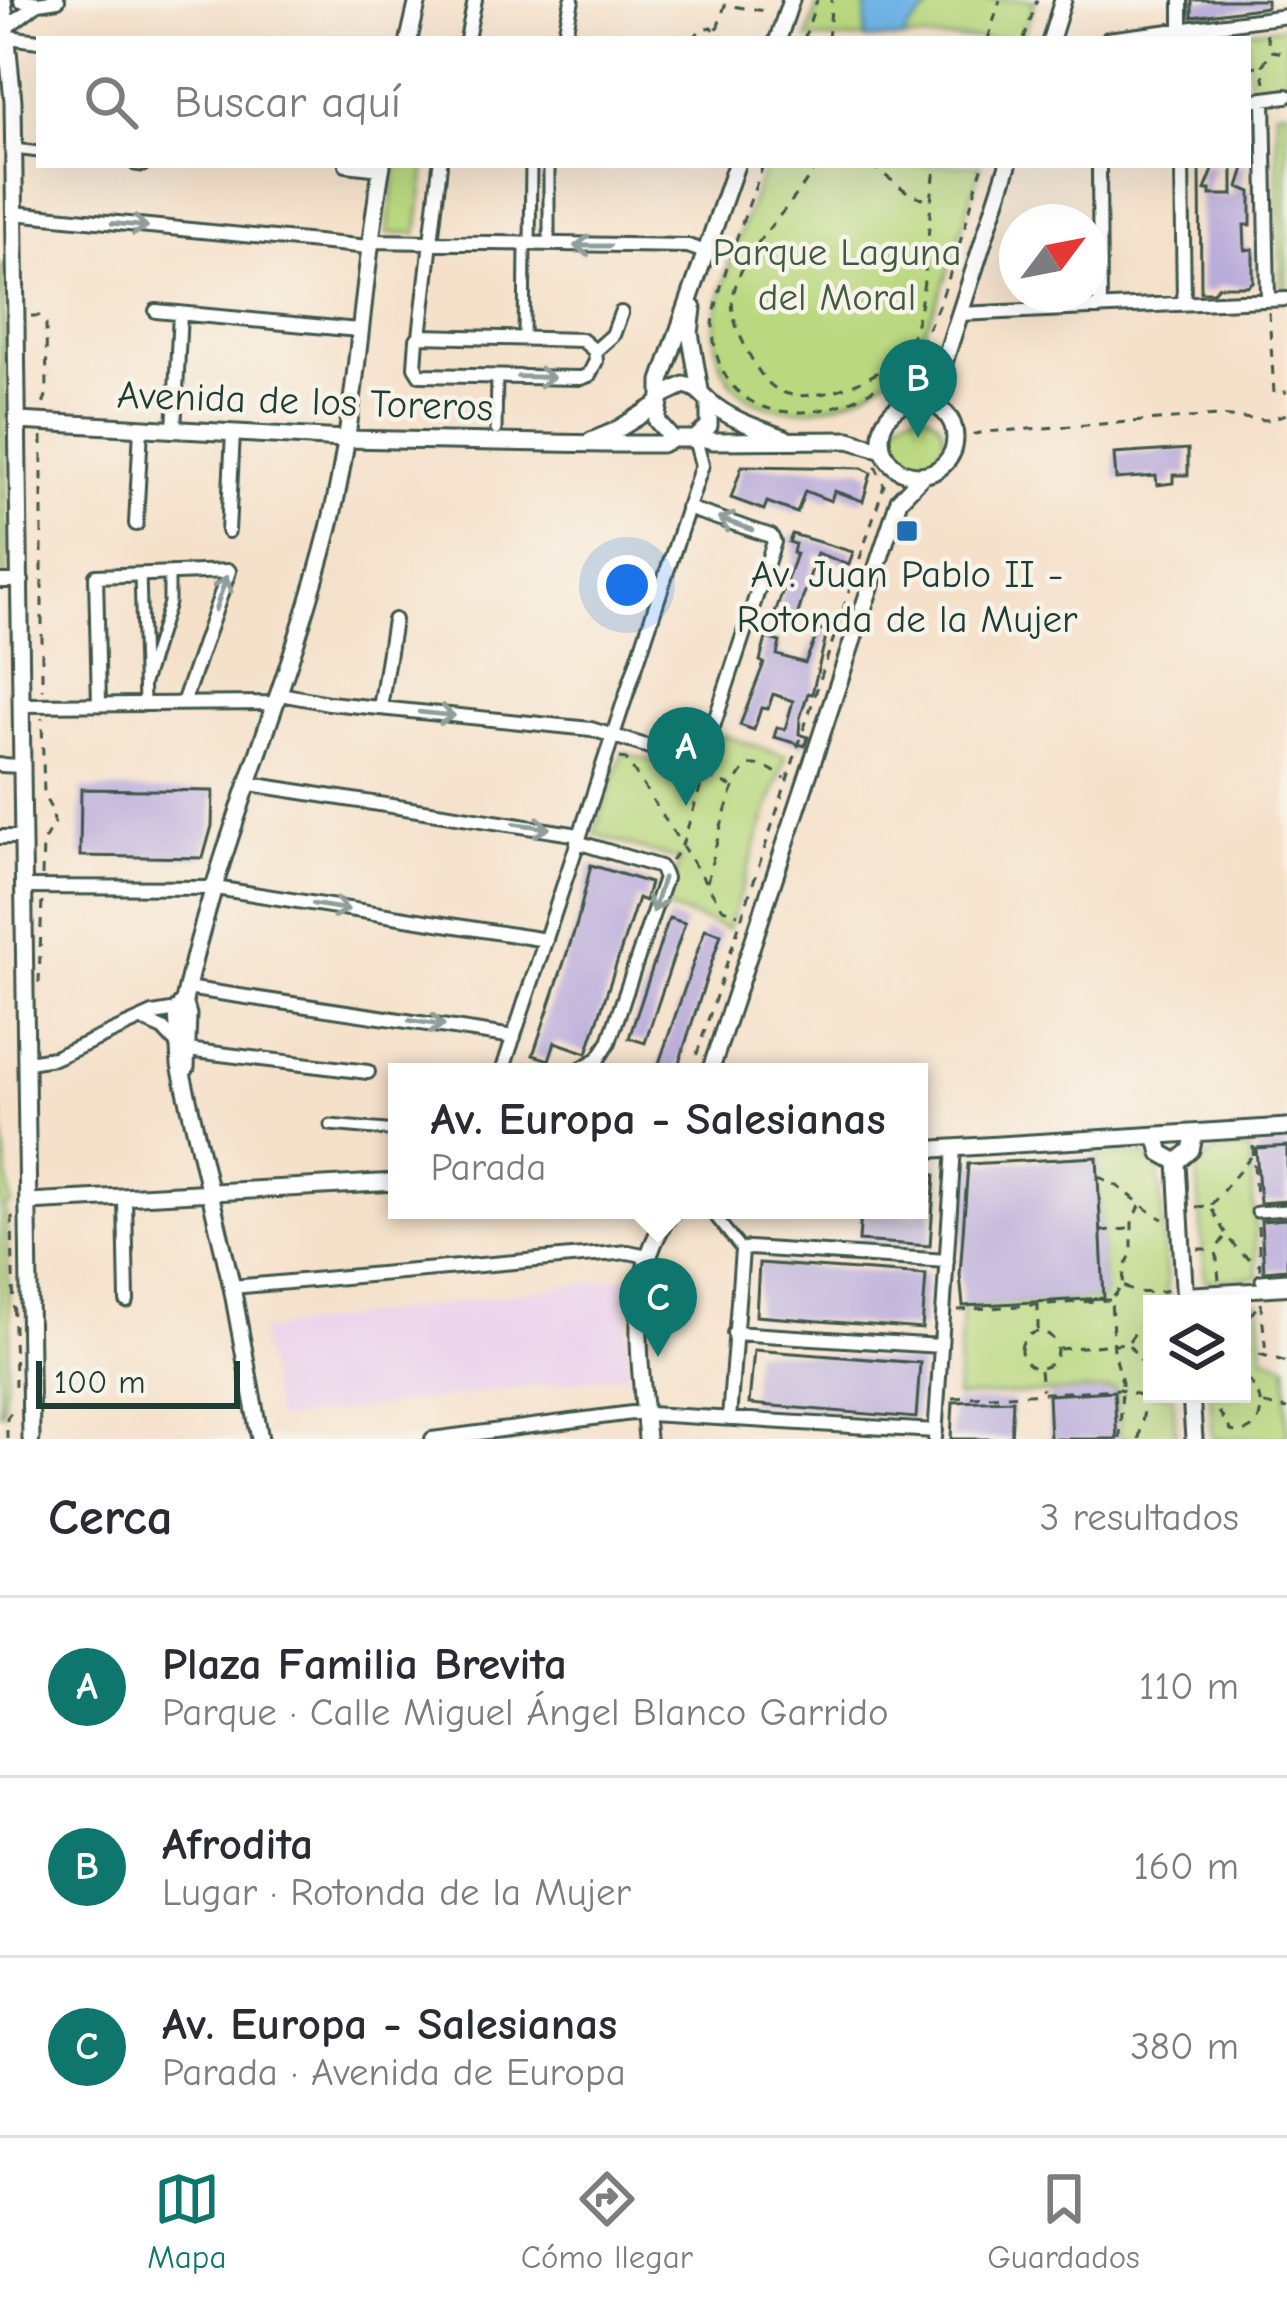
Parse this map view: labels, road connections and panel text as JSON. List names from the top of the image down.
{
  "streets": {
    "street": ["Avenida de los Toreros"]
  },
  "parks": ["Parque Laguna del Moral"],
  "places": {
    "transit": ["Av. Juan Pablo II - Rotonda de la Mujer"]
  },
  "scale_bar": "100 m",
  "north": "top right",
  "page": {
    "search": "Buscar aquí",
    "pins": ["B", "A", "C"],
    "popup": ["Av. Europa - Salesianas", "Parada"],
    "scale": "100 m",
    "heading": ["Cerca", "3 resultados"],
    "list": [
      {
        "mark": "A",
        "name": "Plaza Familia Brevita",
        "note": "Parque · Calle Miguel Ángel Blanco Garrido",
        "value": "110 m"
      },
      {
        "mark": "B",
        "name": "Afrodita",
        "note": "Lugar · Rotonda de la Mujer",
        "value": "160 m"
      },
      {
        "mark": "C",
        "name": "Av. Europa - Salesianas",
        "note": "Parada · Avenida de Europa",
        "value": "380 m"
      }
    ],
    "nav": ["Mapa", "Cómo llegar", "Guardados"]
  }
}
